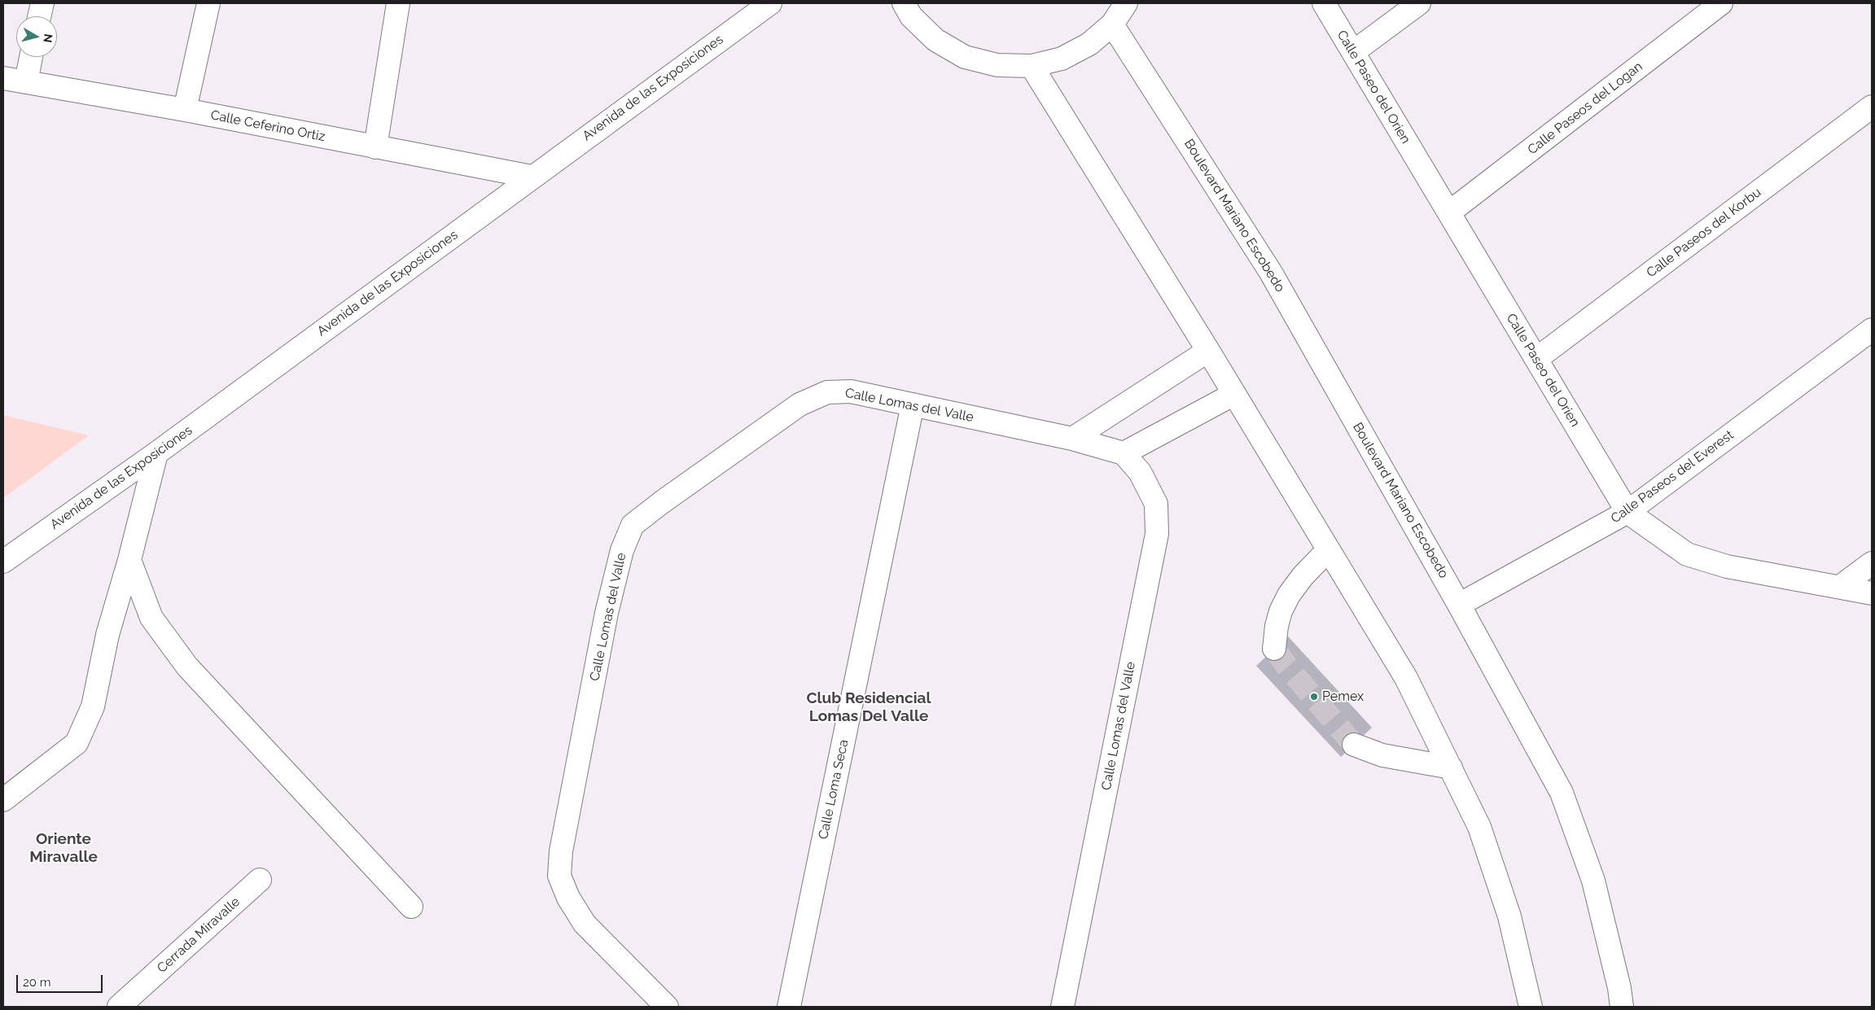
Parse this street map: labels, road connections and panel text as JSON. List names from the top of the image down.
{
  "streets": {
    "street": [
      "Calle Paseo del Orien",
      "Avenida de las Exposiciones",
      "Calle Paseos del Logan",
      "Calle Ceferino Ortiz",
      "Boulevard Mariano Escobedo",
      "Calle Paseos del Korbu",
      "Calle Lomas del Valle",
      "Calle Paseos del Everest",
      "Calle Loma Seca",
      "Cerrada Miravalle"
    ]
  },
  "crossings": [
    ["Calle Paseo del Orien", "Calle Paseos del Logan"],
    ["Calle Paseo del Orien", "Calle Paseos del Korbu"],
    ["Calle Paseo del Orien", "Calle Paseos del Everest"],
    ["Avenida de las Exposiciones", "Calle Ceferino Ortiz"],
    ["Boulevard Mariano Escobedo", "Calle Paseos del Everest"],
    ["Calle Lomas del Valle", "Calle Loma Seca"]
  ],
  "districts": ["Club Residencial Lomas Del Valle", "Oriente Miravalle"],
  "places": ["Pemex"],
  "scale_bar": "20 m",
  "north": "right"
}
